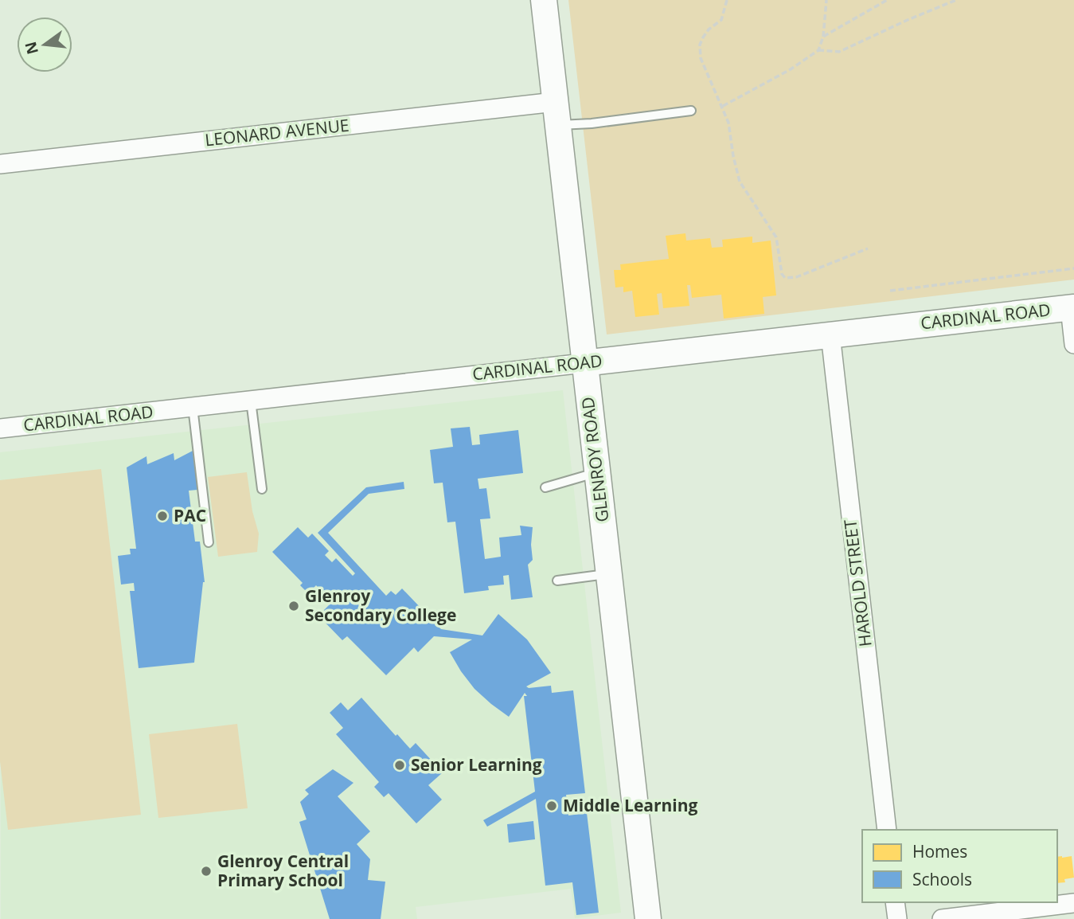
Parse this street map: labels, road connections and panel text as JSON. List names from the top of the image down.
{
  "streets": {
    "street": [
      "LEONARD AVENUE",
      "CARDINAL ROAD",
      "GLENROY ROAD",
      "HAROLD STREET"
    ]
  },
  "crossings": [
    ["LEONARD AVENUE", "GLENROY ROAD"],
    ["CARDINAL ROAD", "GLENROY ROAD"],
    ["CARDINAL ROAD", "HAROLD STREET"]
  ],
  "places": [
    "PAC",
    "Glenroy Secondary College",
    "Senior Learning",
    "Middle Learning",
    "Glenroy Central Primary School"
  ],
  "legend": ["Homes", "Schools"],
  "north": "left"
}
